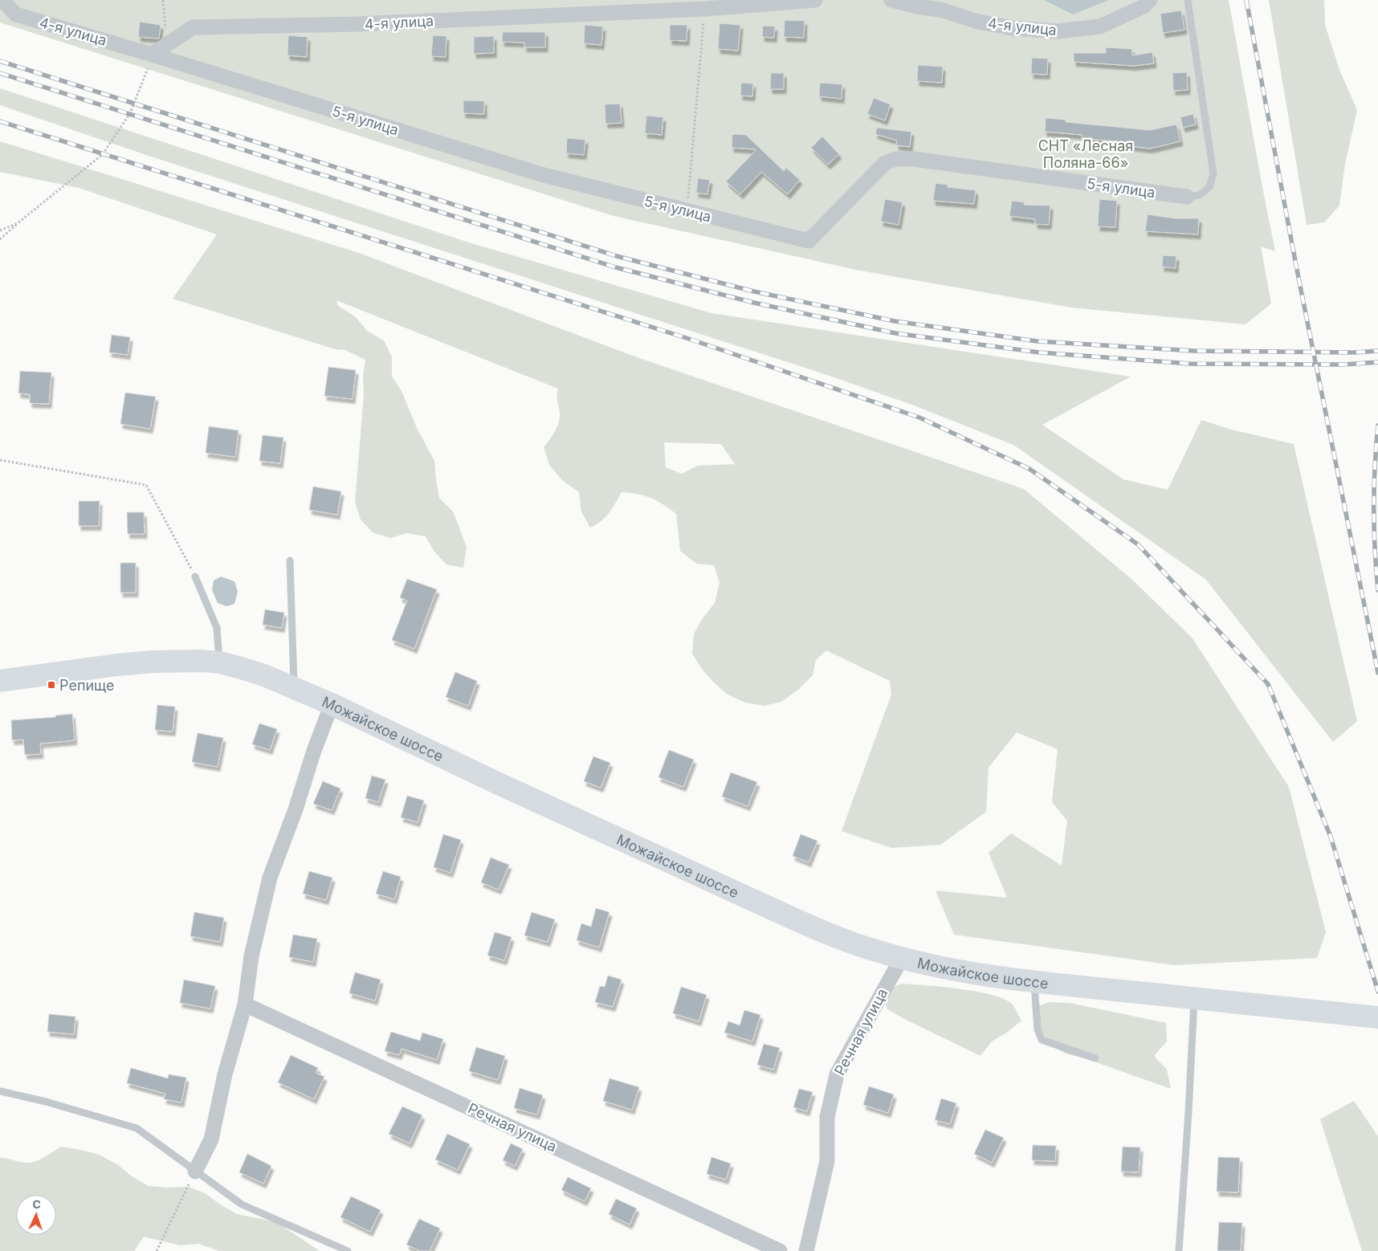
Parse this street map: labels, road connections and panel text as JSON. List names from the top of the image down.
{
  "streets": {
    "main road": ["Можайское шоссе"],
    "street": ["4-я улица", "5-я улица", "Речная улица"]
  },
  "crossings": [
    ["4-я улица", "5-я улица"],
    ["Можайское шоссе", "Речная улица"]
  ],
  "parks": ["СНТ «Лесная Поляна-66»"],
  "places": {
    "transit": ["Репище"]
  },
  "north": "top"
}
